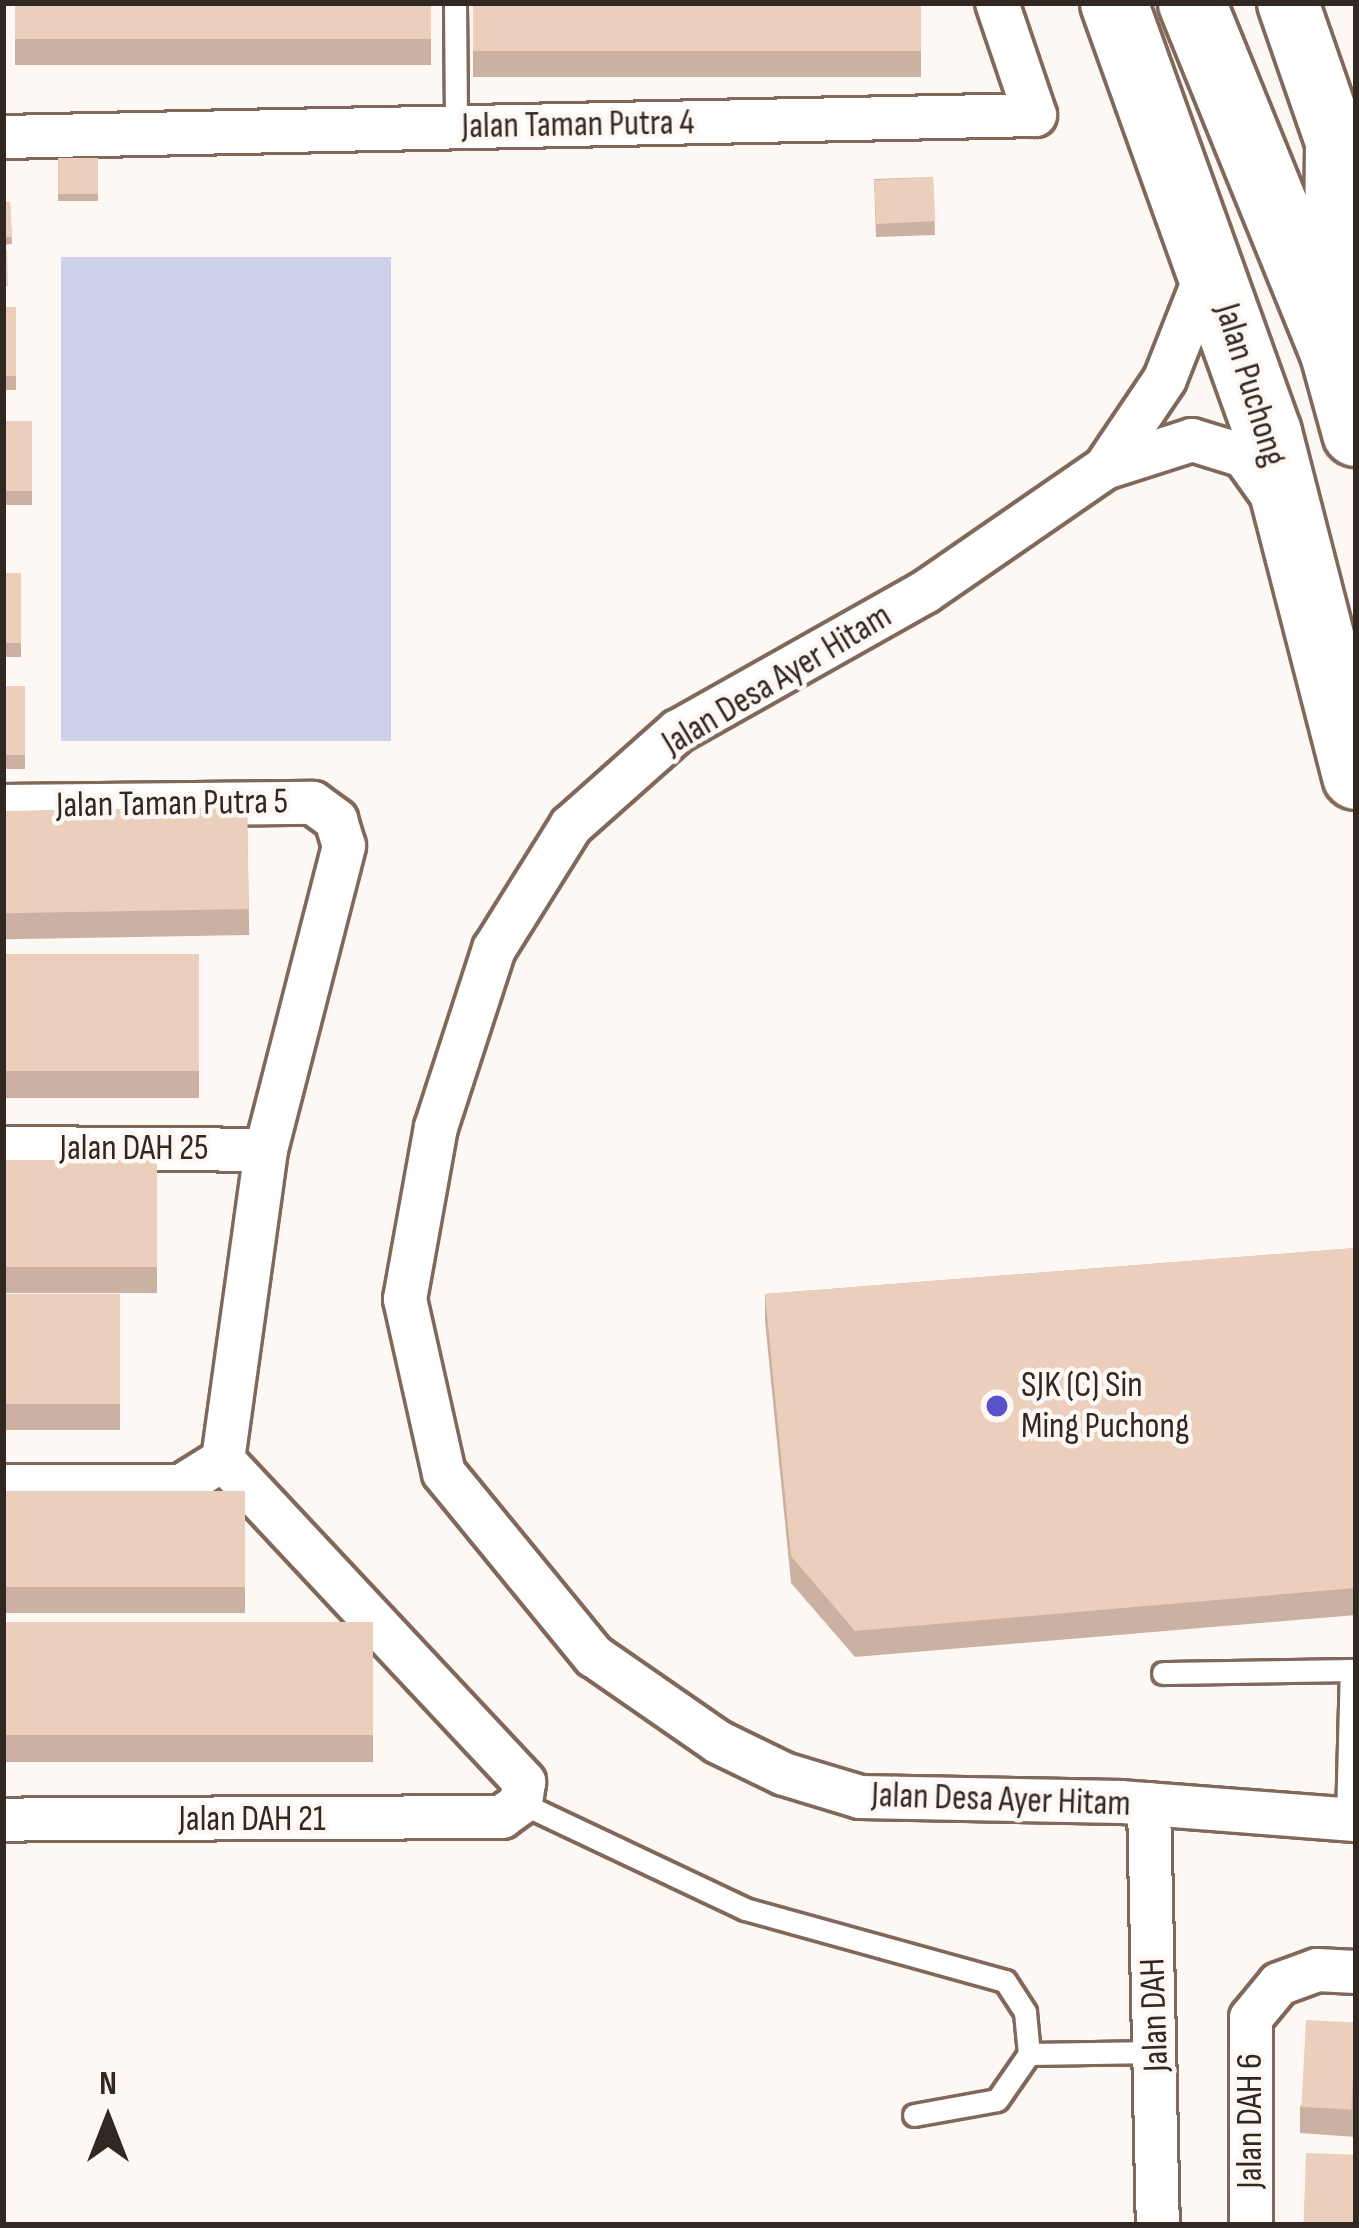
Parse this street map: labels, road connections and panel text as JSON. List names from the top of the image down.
{
  "streets": {
    "main road": ["Jalan Puchong"],
    "street": [
      "Jalan Taman Putra 4",
      "Jalan Desa Ayer Hitam",
      "Jalan Taman Putra 5",
      "Jalan DAH 25",
      "Jalan DAH 21",
      "Jalan DAH",
      "Jalan DAH 6"
    ]
  },
  "crossings": [
    ["Jalan Puchong", "Jalan Desa Ayer Hitam"],
    ["Jalan Desa Ayer Hitam", "Jalan DAH"],
    ["Jalan Taman Putra 5", "Jalan DAH 25"]
  ],
  "places": ["SJK (C) Sin Ming Puchong"],
  "north": "top"
}
